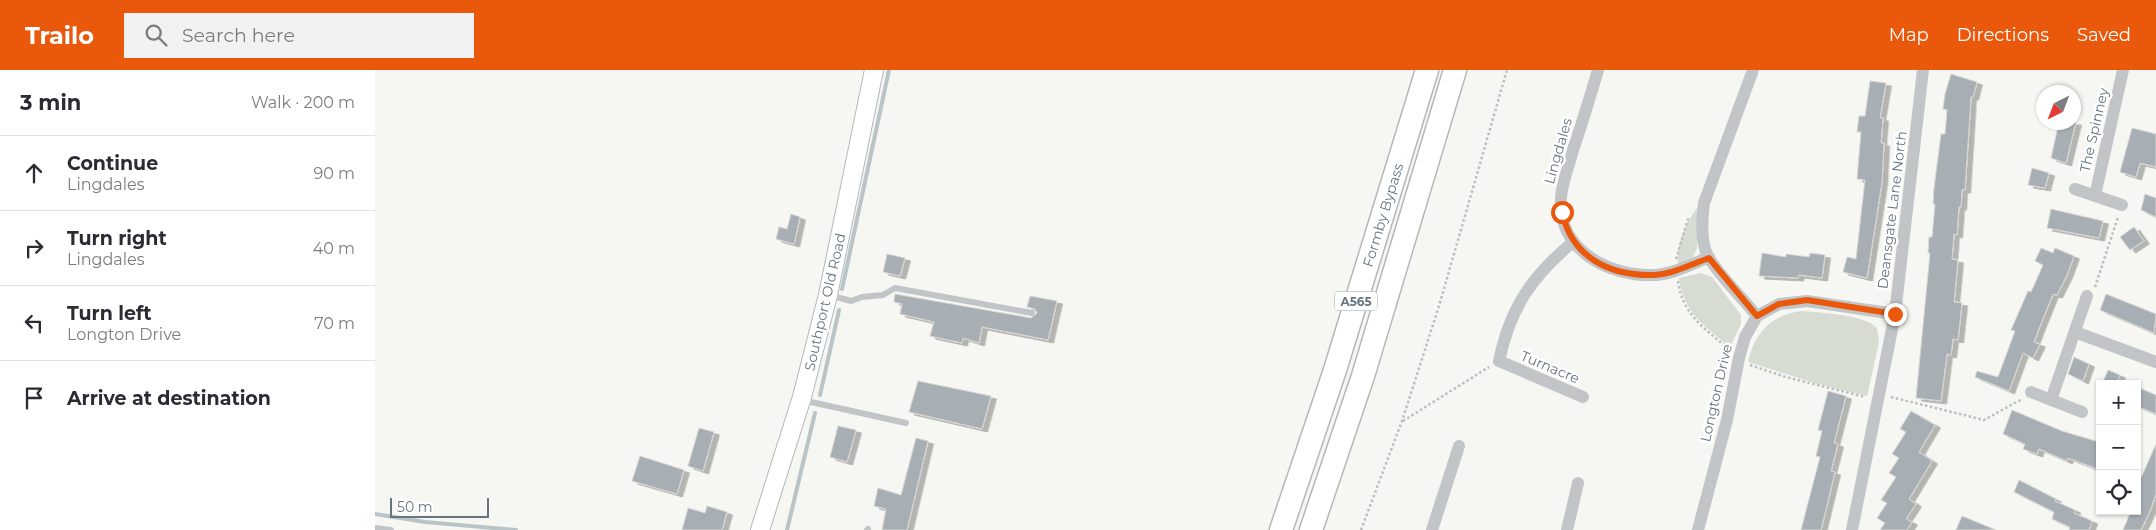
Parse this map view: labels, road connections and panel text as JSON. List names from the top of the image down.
{
  "streets": {
    "highway": ["Formby Bypass", "A565"],
    "street": [
      "The Spinney",
      "Lingdales",
      "Deansgate Lane North",
      "Southport Old Road",
      "Turnacre",
      "Longton Drive"
    ]
  },
  "crossings": [
    ["Lingdales", "Turnacre"]
  ],
  "scale_bar": "50 m",
  "north": "bottom left",
  "page": {
    "header": "Trailo",
    "search": "Search here",
    "nav": ["Map", "Directions", "Saved"],
    "heading": ["3 min", "Walk · 200 m"],
    "list": [
      ["Continue", "Lingdales", "90 m"],
      ["Turn right", "Lingdales", "40 m"],
      ["Turn left", "Longton Drive", "70 m"],
      "Arrive at destination"
    ],
    "map_buttons": ["+", "−"],
    "scale": "50 m"
  }
}
